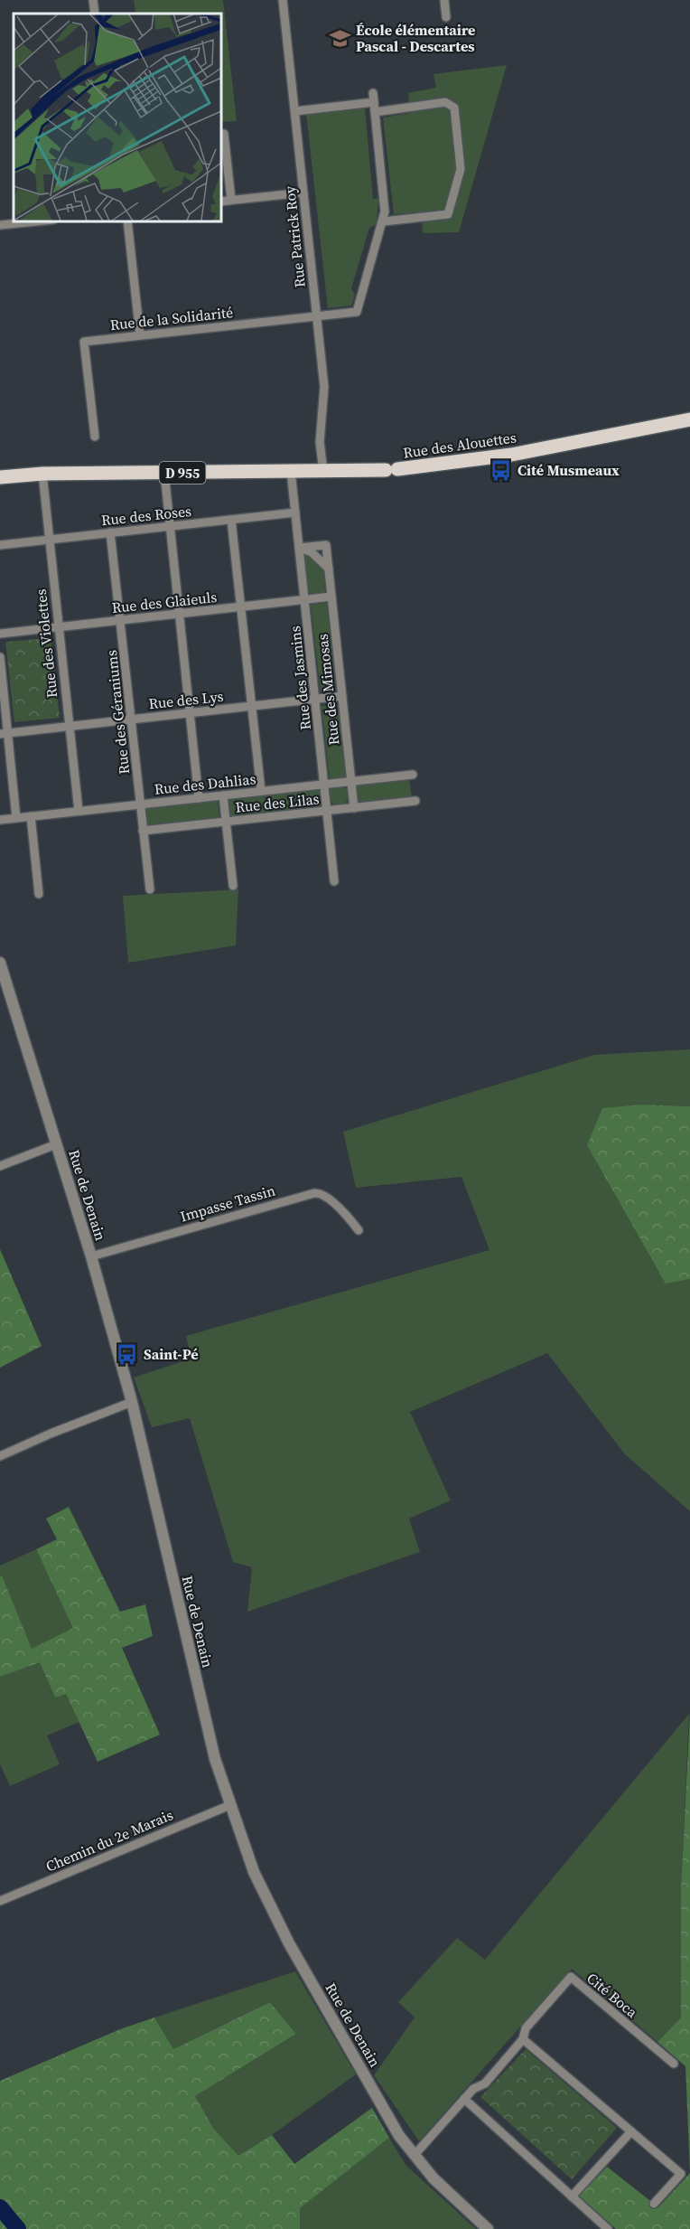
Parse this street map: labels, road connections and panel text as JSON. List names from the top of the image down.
{
  "streets": {
    "main road": ["Rue des Alouettes", "D 955"],
    "street": [
      "Rue Patrick Roy",
      "Rue de la Solidarité",
      "Rue des Roses",
      "Rue des Glaieuls",
      "Rue des Violettes",
      "Rue des Jasmins",
      "Rue des Mimosas",
      "Rue des Lys",
      "Rue des Géraniums",
      "Rue des Dahlias",
      "Rue des Lilas",
      "Rue de Denain",
      "Impasse Tassin",
      "Chemin du 2e Marais",
      "Cité Boca"
    ]
  },
  "crossings": [
    ["Rue Patrick Roy", "Rue de la Solidarité"],
    ["Rue Patrick Roy", "D 955"],
    ["D 955", "Rue des Violettes"],
    ["D 955", "Rue des Jasmins"],
    ["Rue des Roses", "Rue des Violettes"],
    ["Rue des Roses", "Rue des Jasmins"],
    ["Rue des Roses", "Rue des Géraniums"],
    ["Rue des Glaieuls", "Rue des Violettes"],
    ["Rue des Glaieuls", "Rue des Jasmins"],
    ["Rue des Glaieuls", "Rue des Mimosas"],
    ["Rue des Glaieuls", "Rue des Géraniums"],
    ["Rue des Violettes", "Rue des Lys"],
    ["Rue des Violettes", "Rue des Dahlias"],
    ["Rue des Jasmins", "Rue des Mimosas"],
    ["Rue des Jasmins", "Rue des Lys"],
    ["Rue des Jasmins", "Rue des Dahlias"],
    ["Rue des Jasmins", "Rue des Lilas"],
    ["Rue des Mimosas", "Rue des Lys"],
    ["Rue des Mimosas", "Rue des Dahlias"],
    ["Rue des Mimosas", "Rue des Lilas"],
    ["Rue des Lys", "Rue des Géraniums"],
    ["Rue des Géraniums", "Rue des Dahlias"],
    ["Rue des Géraniums", "Rue des Lilas"],
    ["Rue de Denain", "Impasse Tassin"],
    ["Rue de Denain", "Chemin du 2e Marais"],
    ["Rue de Denain", "Cité Boca"]
  ],
  "places": {
    "school or university": ["École élémentaire Pascal - Descartes"],
    "bus stop": ["Cité Musmeaux", "Saint-Pé"]
  }
}
